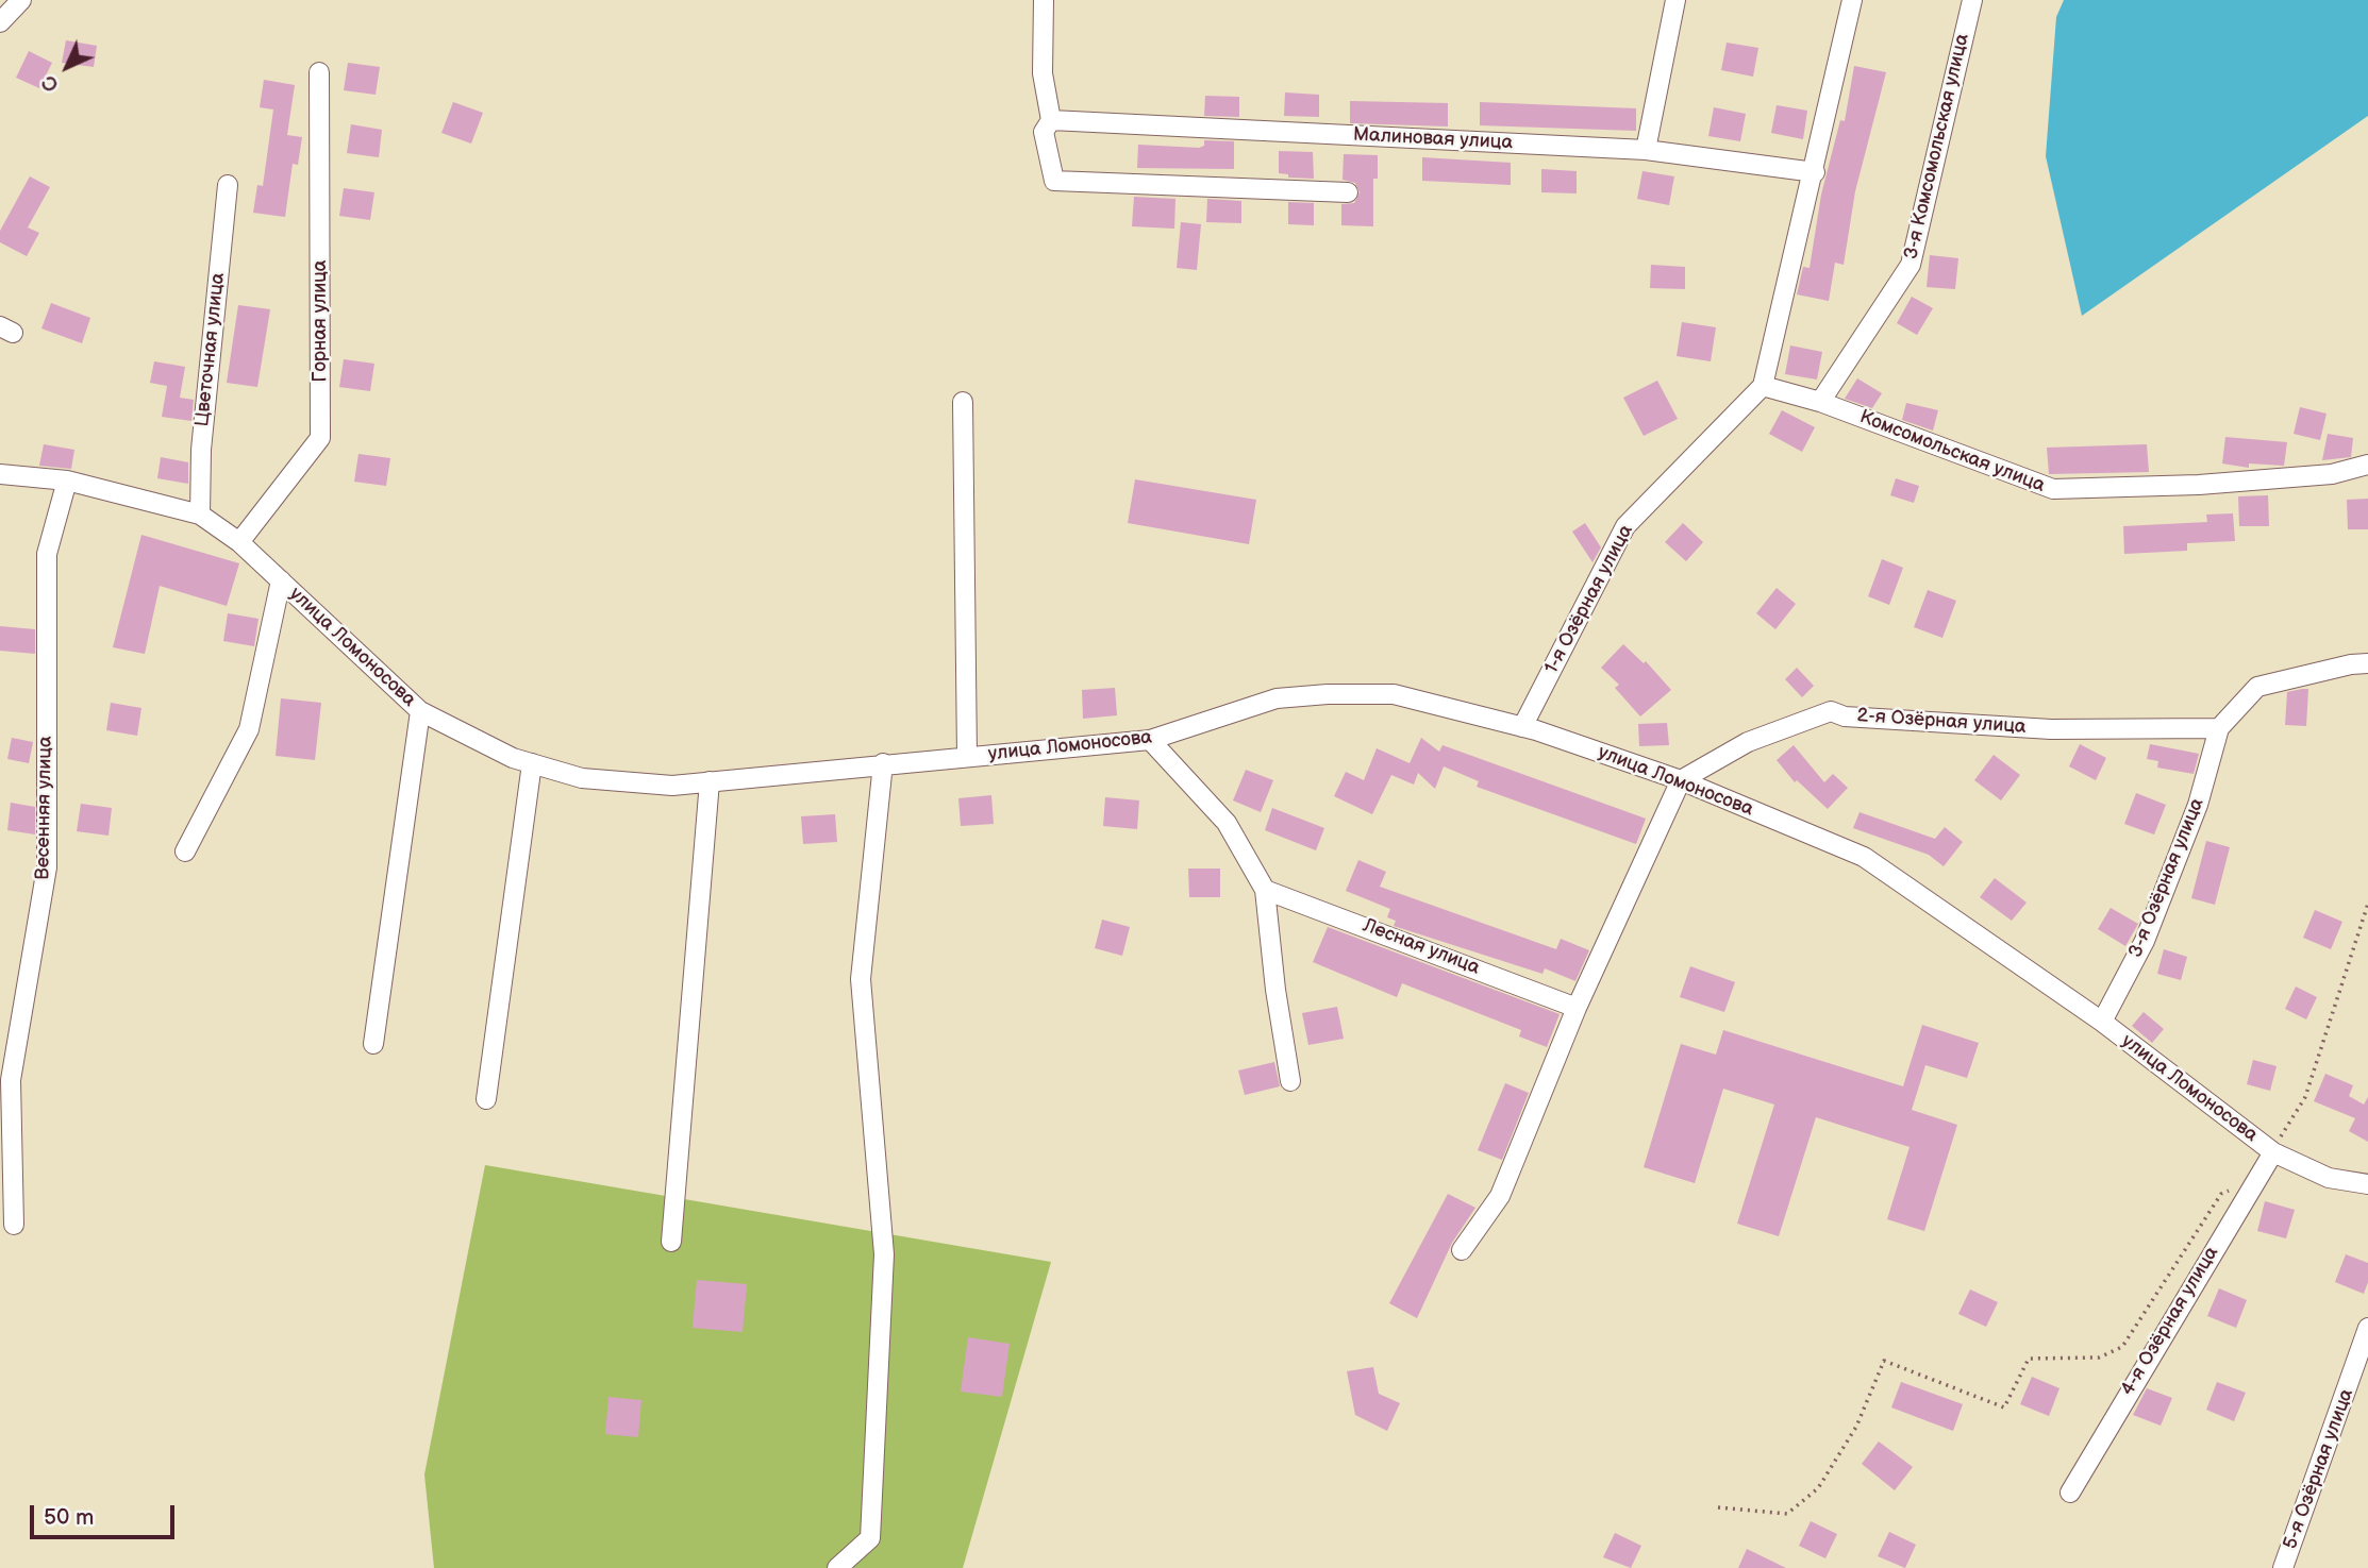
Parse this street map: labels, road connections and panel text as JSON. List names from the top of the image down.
{
  "streets": {
    "street": [
      "Малиновая улица",
      "3-я Комсомольская улица",
      "Горная улица",
      "Цветочная улица",
      "Комсомольская улица",
      "1-я Озёрная улица",
      "улица Ломоносова",
      "2-я Озёрная улица",
      "Весенняя улица",
      "3-я Озёрная улица",
      "Лесная улица",
      "4-я Озёрная улица",
      "5-я Озёрная улица"
    ]
  },
  "crossings": [
    ["3-я Комсомольская улица", "Комсомольская улица"],
    ["Горная улица", "улица Ломоносова"],
    ["Цветочная улица", "улица Ломоносова"],
    ["Комсомольская улица", "1-я Озёрная улица"],
    ["1-я Озёрная улица", "улица Ломоносова"],
    ["улица Ломоносова", "2-я Озёрная улица"],
    ["улица Ломоносова", "Весенняя улица"],
    ["улица Ломоносова", "3-я Озёрная улица"],
    ["улица Ломоносова", "4-я Озёрная улица"],
    ["2-я Озёрная улица", "3-я Озёрная улица"]
  ],
  "scale_bar": "50 m",
  "north": "bottom left"
}
